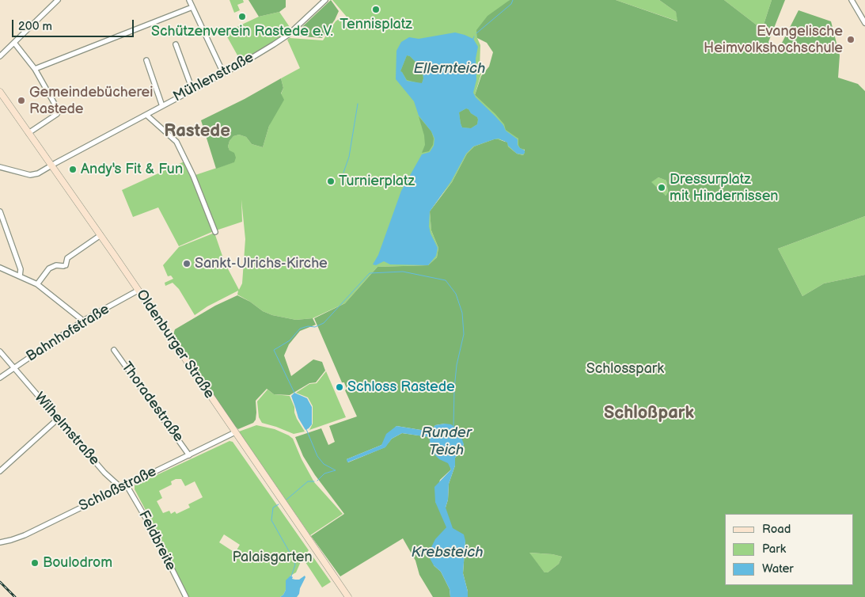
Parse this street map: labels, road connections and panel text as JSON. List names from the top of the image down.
{
  "streets": {
    "street": [
      "Mühlenstraße",
      "Bahnhofstraße",
      "Oldenburger Straße",
      "Thoradestraße",
      "Wilhelmstraße",
      "Schloßstraße",
      "Feldbreite"
    ]
  },
  "crossings": [
    ["Mühlenstraße", "Oldenburger Straße"],
    ["Bahnhofstraße", "Oldenburger Straße"],
    ["Bahnhofstraße", "Wilhelmstraße"],
    ["Oldenburger Straße", "Schloßstraße"],
    ["Thoradestraße", "Schloßstraße"],
    ["Wilhelmstraße", "Schloßstraße"],
    ["Schloßstraße", "Feldbreite"]
  ],
  "districts": ["Rastede", "Schloßpark"],
  "water": ["Ellernteich", "Runder Teich", "Krebsteich"],
  "parks": ["Schlosspark", "Palaisgarten"],
  "places": [
    "Tennisplatz",
    "Schützenverein Rastede e.V.",
    "Evangelische Heimvolkshochschule",
    "Gemeindebücherei Rastede",
    "Andy's Fit & Fun",
    "Turnierplatz",
    "Dressurplatz mit Hindernissen",
    "Sankt-Ulrichs-Kirche",
    "Schloss Rastede",
    "Boulodrom"
  ],
  "legend": ["Road", "Park", "Water"],
  "scale_bar": "200 m"
}
